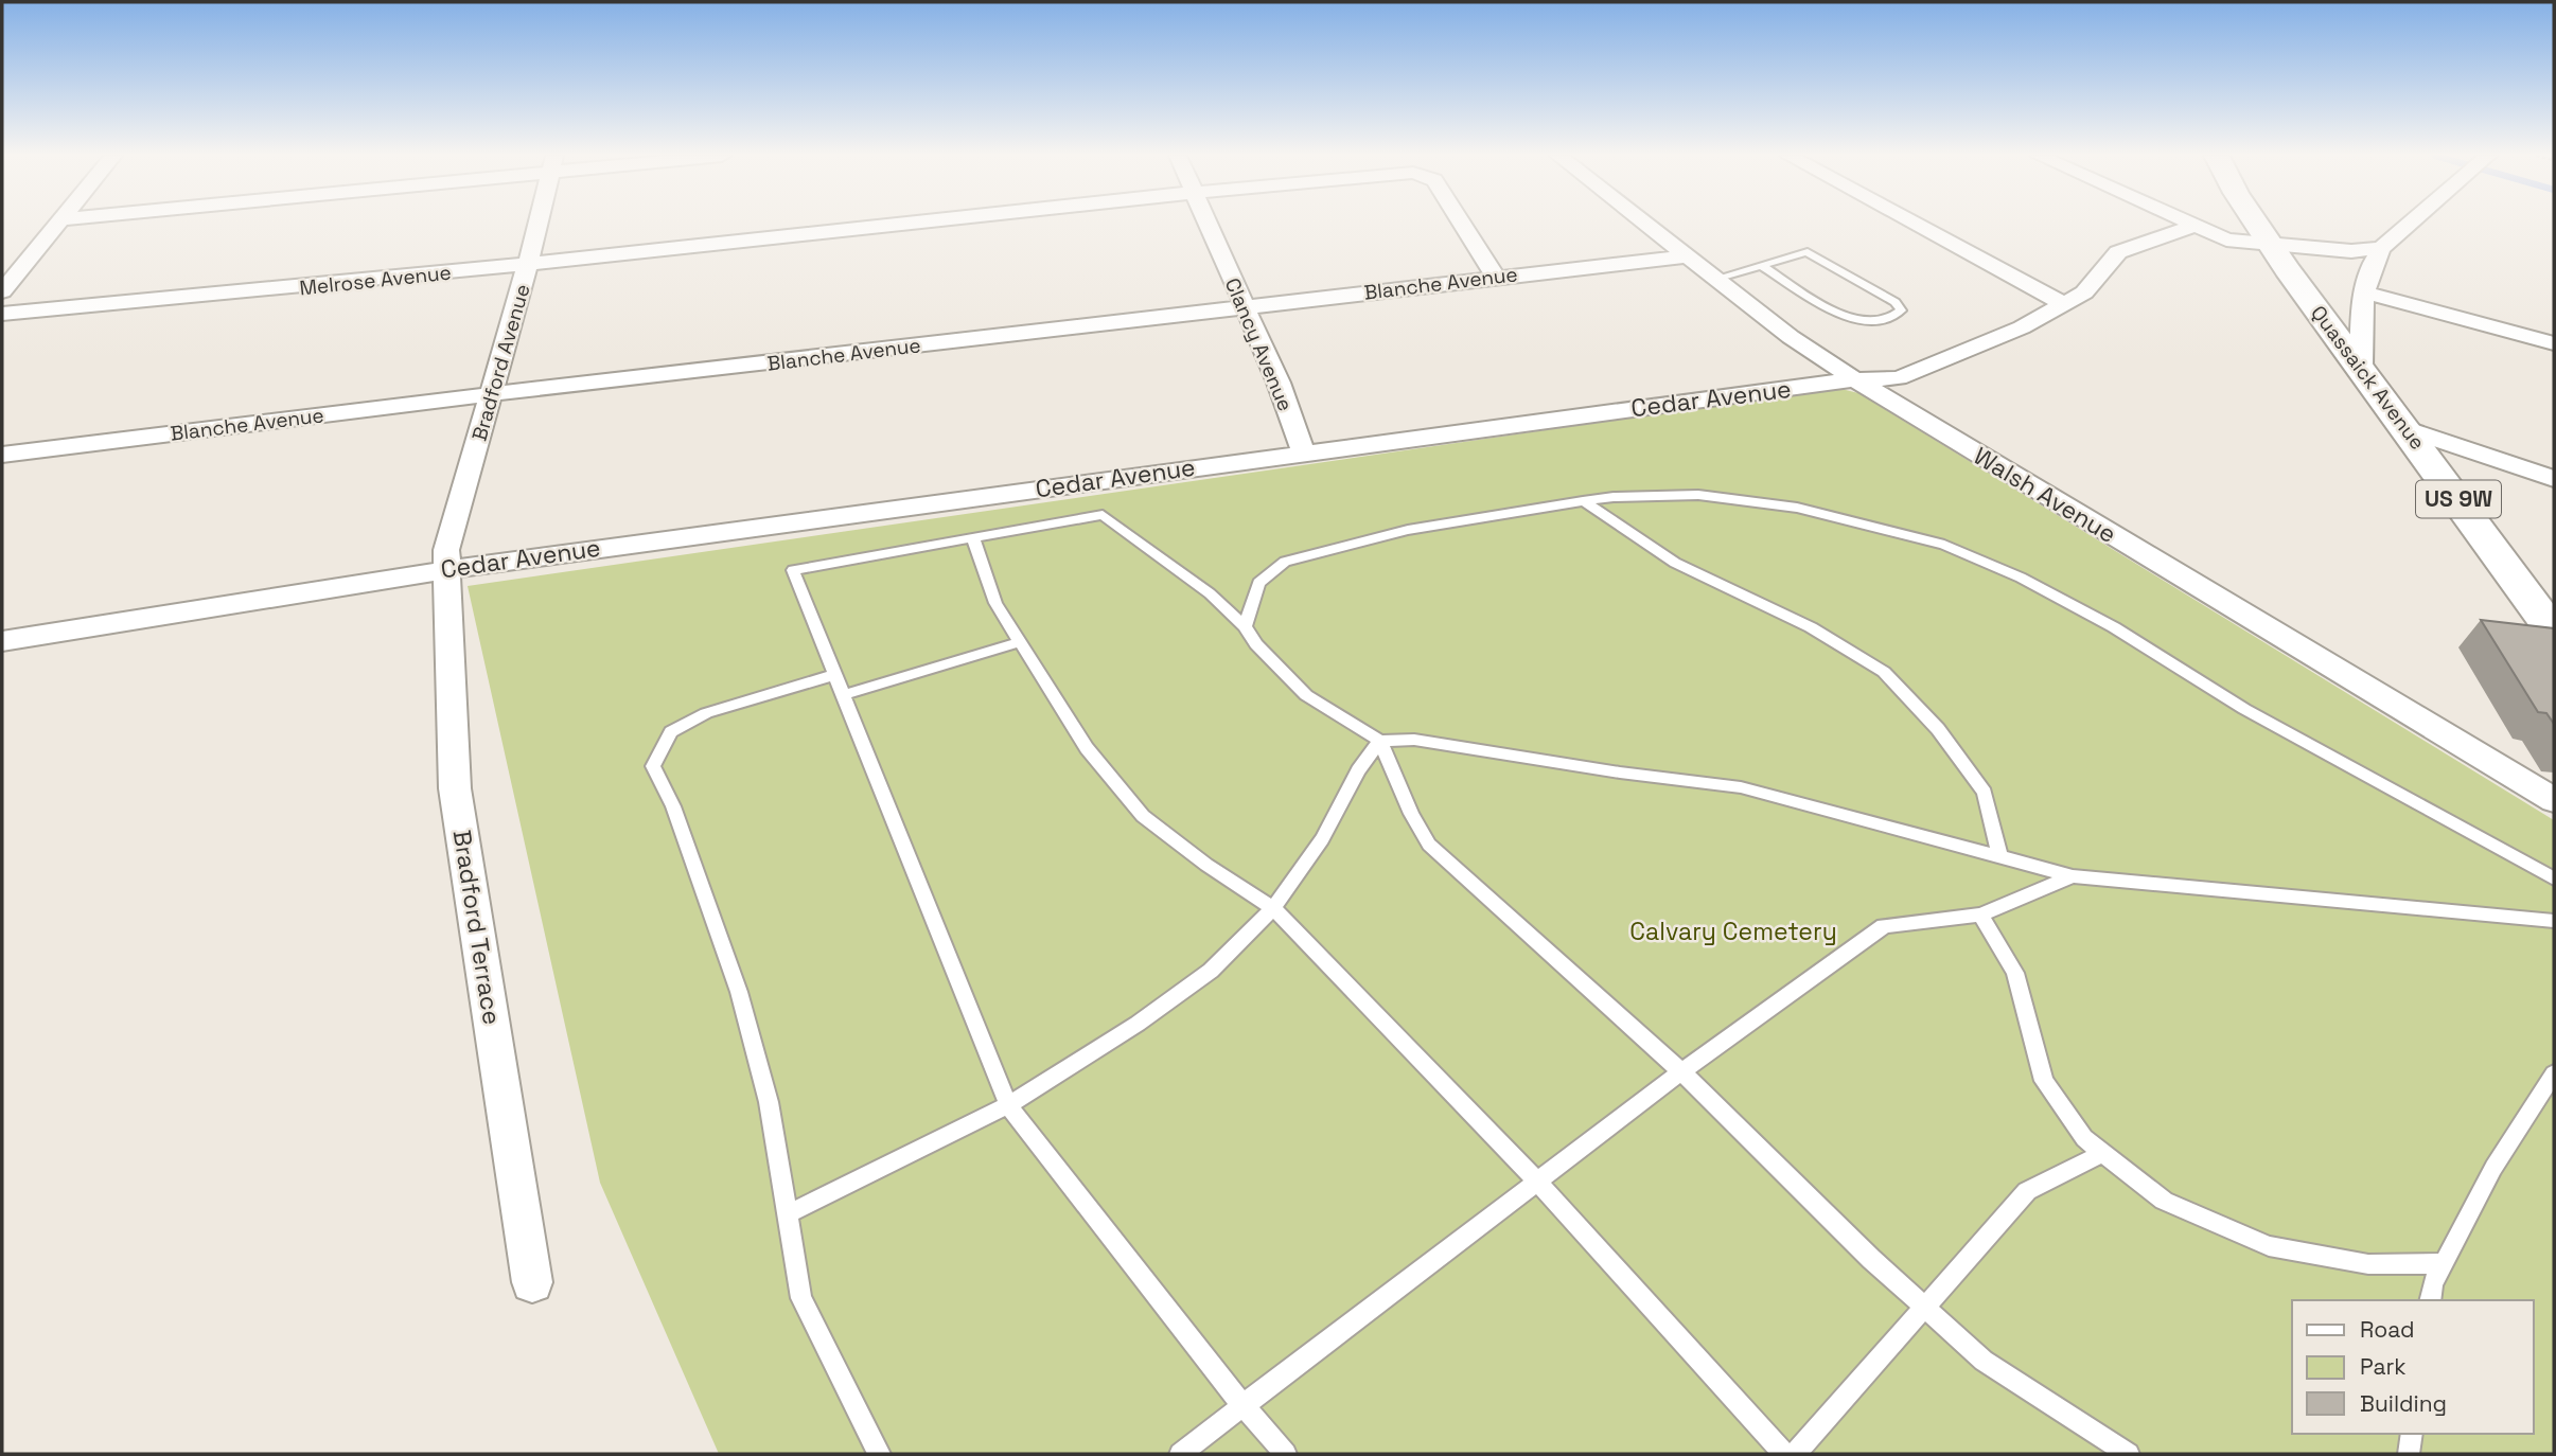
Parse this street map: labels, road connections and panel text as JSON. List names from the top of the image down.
{
  "streets": {
    "highway": ["Quassaick Avenue", "US 9W"],
    "street": [
      "Melrose Avenue",
      "Blanche Avenue",
      "Clancy Avenue",
      "Bradford Avenue",
      "Cedar Avenue",
      "Walsh Avenue",
      "Bradford Terrace"
    ]
  },
  "crossings": [
    ["Melrose Avenue", "Blanche Avenue"],
    ["Melrose Avenue", "Bradford Avenue"],
    ["Blanche Avenue", "Clancy Avenue"],
    ["Blanche Avenue", "Bradford Avenue"],
    ["Blanche Avenue", "Walsh Avenue"],
    ["Clancy Avenue", "Cedar Avenue"],
    ["Bradford Avenue", "Cedar Avenue"],
    ["Bradford Avenue", "Bradford Terrace"],
    ["Cedar Avenue", "Walsh Avenue"],
    ["Cedar Avenue", "Bradford Terrace"]
  ],
  "parks": ["Calvary Cemetery"],
  "legend": ["Road", "Park", "Building"]
}
